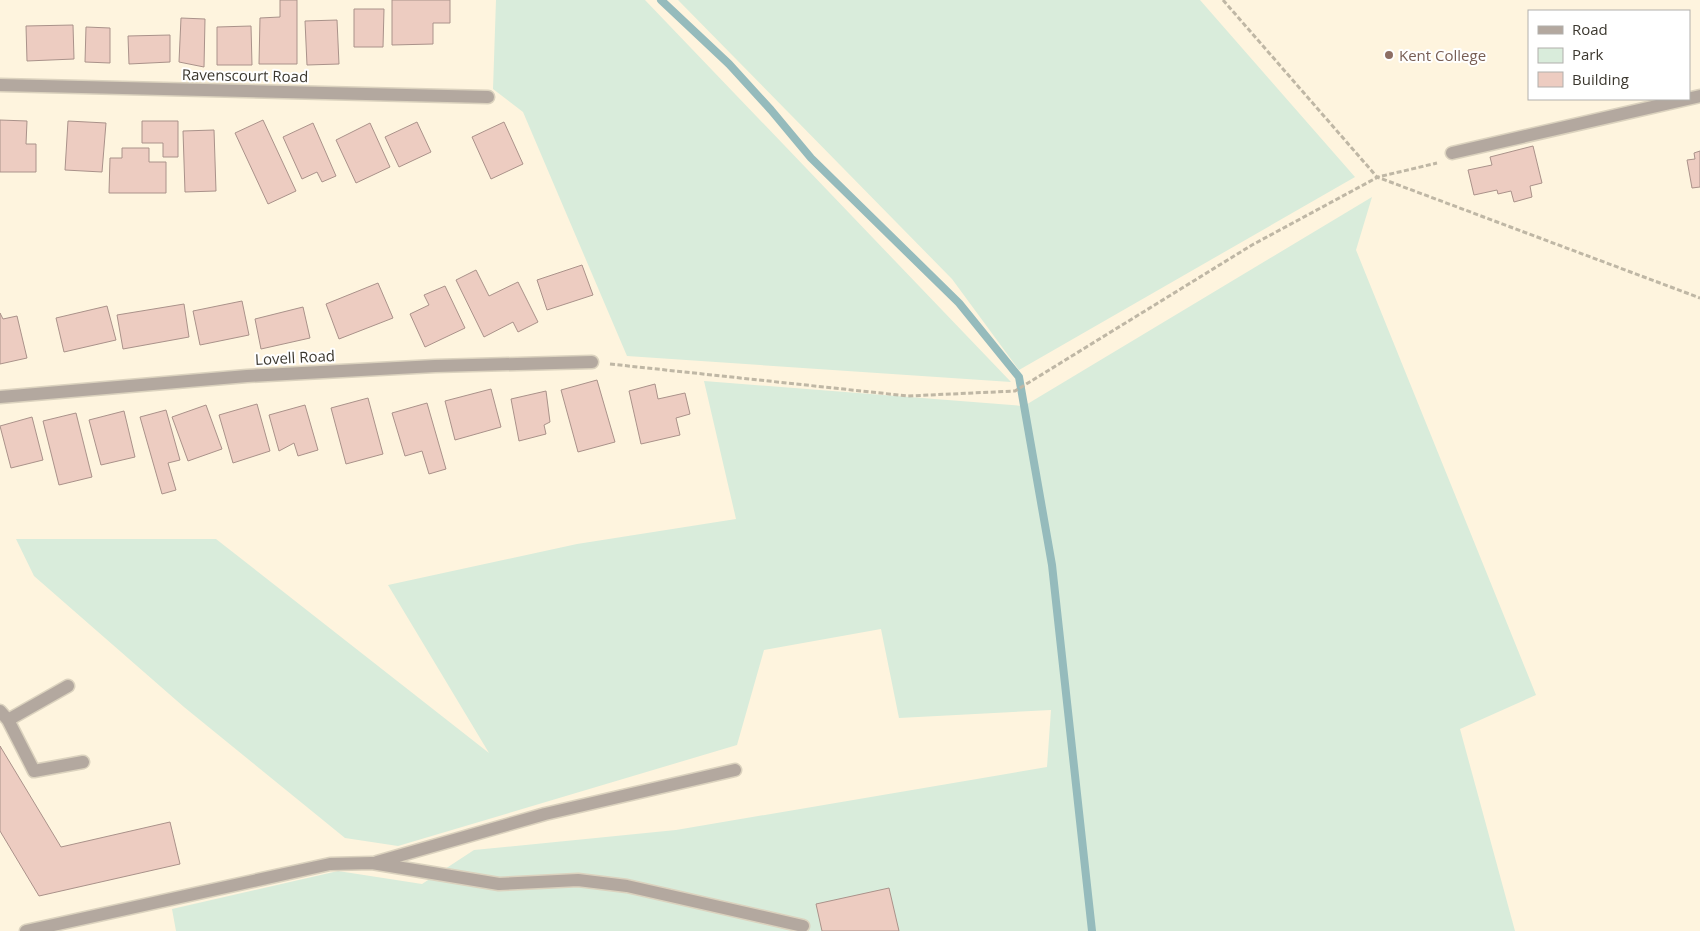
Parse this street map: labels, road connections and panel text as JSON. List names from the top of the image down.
{
  "streets": {
    "street": ["Ravenscourt Road", "Lovell Road"]
  },
  "places": ["Kent College"],
  "legend": ["Road", "Park", "Building"]
}
